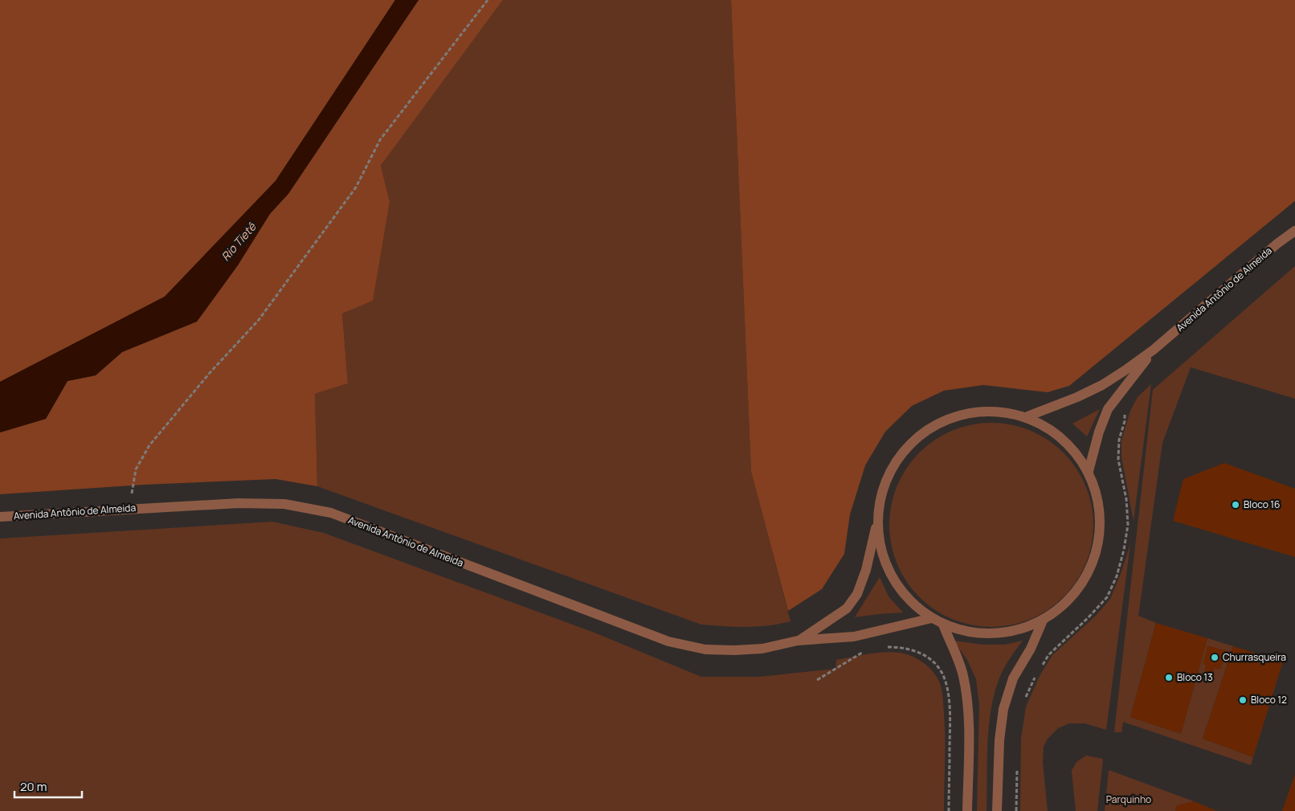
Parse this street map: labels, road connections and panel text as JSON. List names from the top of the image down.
{
  "streets": {
    "street": ["Avenida Antônio de Almeida"]
  },
  "water": ["Rio Tietê"],
  "parks": ["Parquinho"],
  "places": [
    "Bloco 16",
    "Churrasqueira",
    "Bloco 13",
    "Bloco 12"
  ],
  "scale_bar": "20 m"
}
